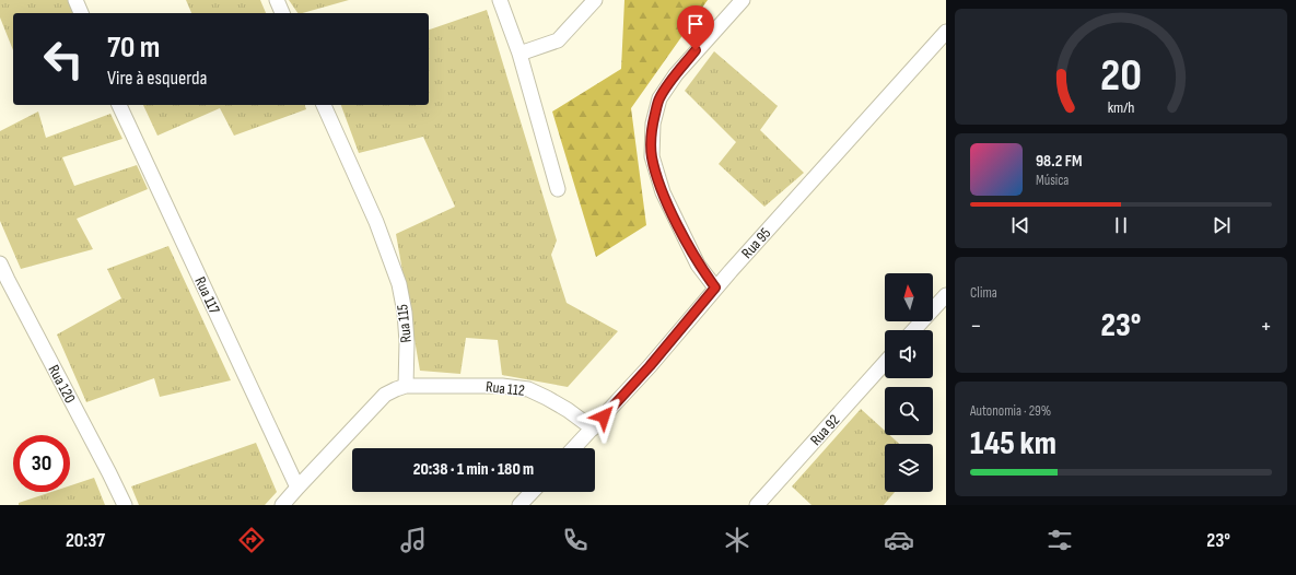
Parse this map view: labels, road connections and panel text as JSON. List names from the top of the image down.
{
  "streets": {
    "street": [
      "Rua 95",
      "Rua 117",
      "Rua 115",
      "Rua 120",
      "Rua 112",
      "Rua 92"
    ]
  },
  "crossings": [
    ["Rua 95", "Rua 112"],
    ["Rua 115", "Rua 112"]
  ],
  "north": "top",
  "page": {
    "turn": ["70 m", "Vire à esquerda"],
    "song": ["98.2 FM", "Música"],
    "tile": [
      "Clima",
      ["Autonomia · 29%", "145 km"]
    ],
    "heat": ["−", "23°", "+"],
    "limit": "30",
    "trip": "20:38 · 1 min · 180 m",
    "tabs": ["20:37", "23°"],
    "gauge": ["20", "km/h"]
  }
}
